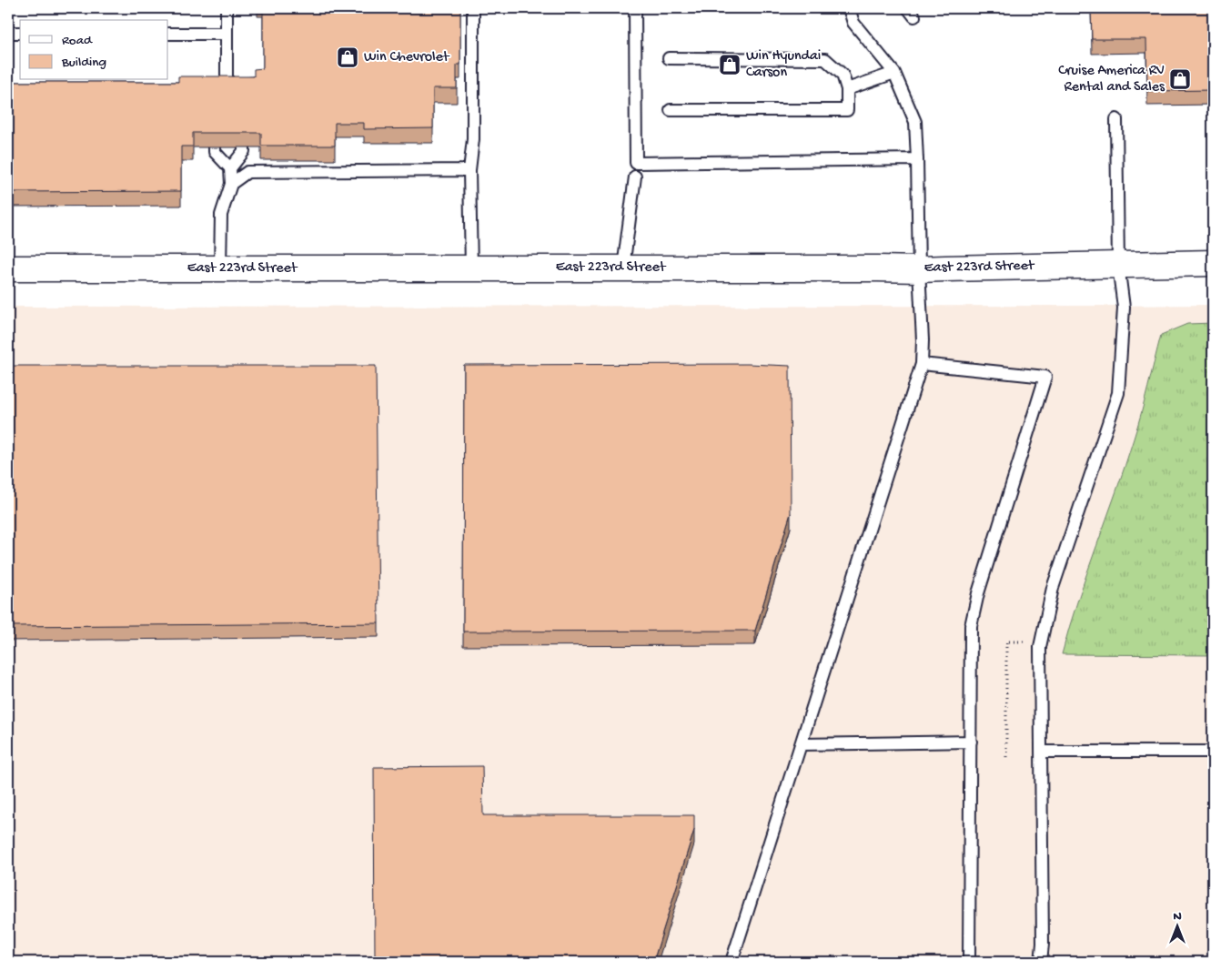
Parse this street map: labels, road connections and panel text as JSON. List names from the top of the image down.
{
  "streets": {
    "main road": ["East 223rd Street"]
  },
  "places": {
    "shop": ["Win Chevrolet", "Win Hyundai Carson", "Cruise America RV Rental and Sales"]
  },
  "legend": ["Road", "Building"],
  "north": "top"
}
